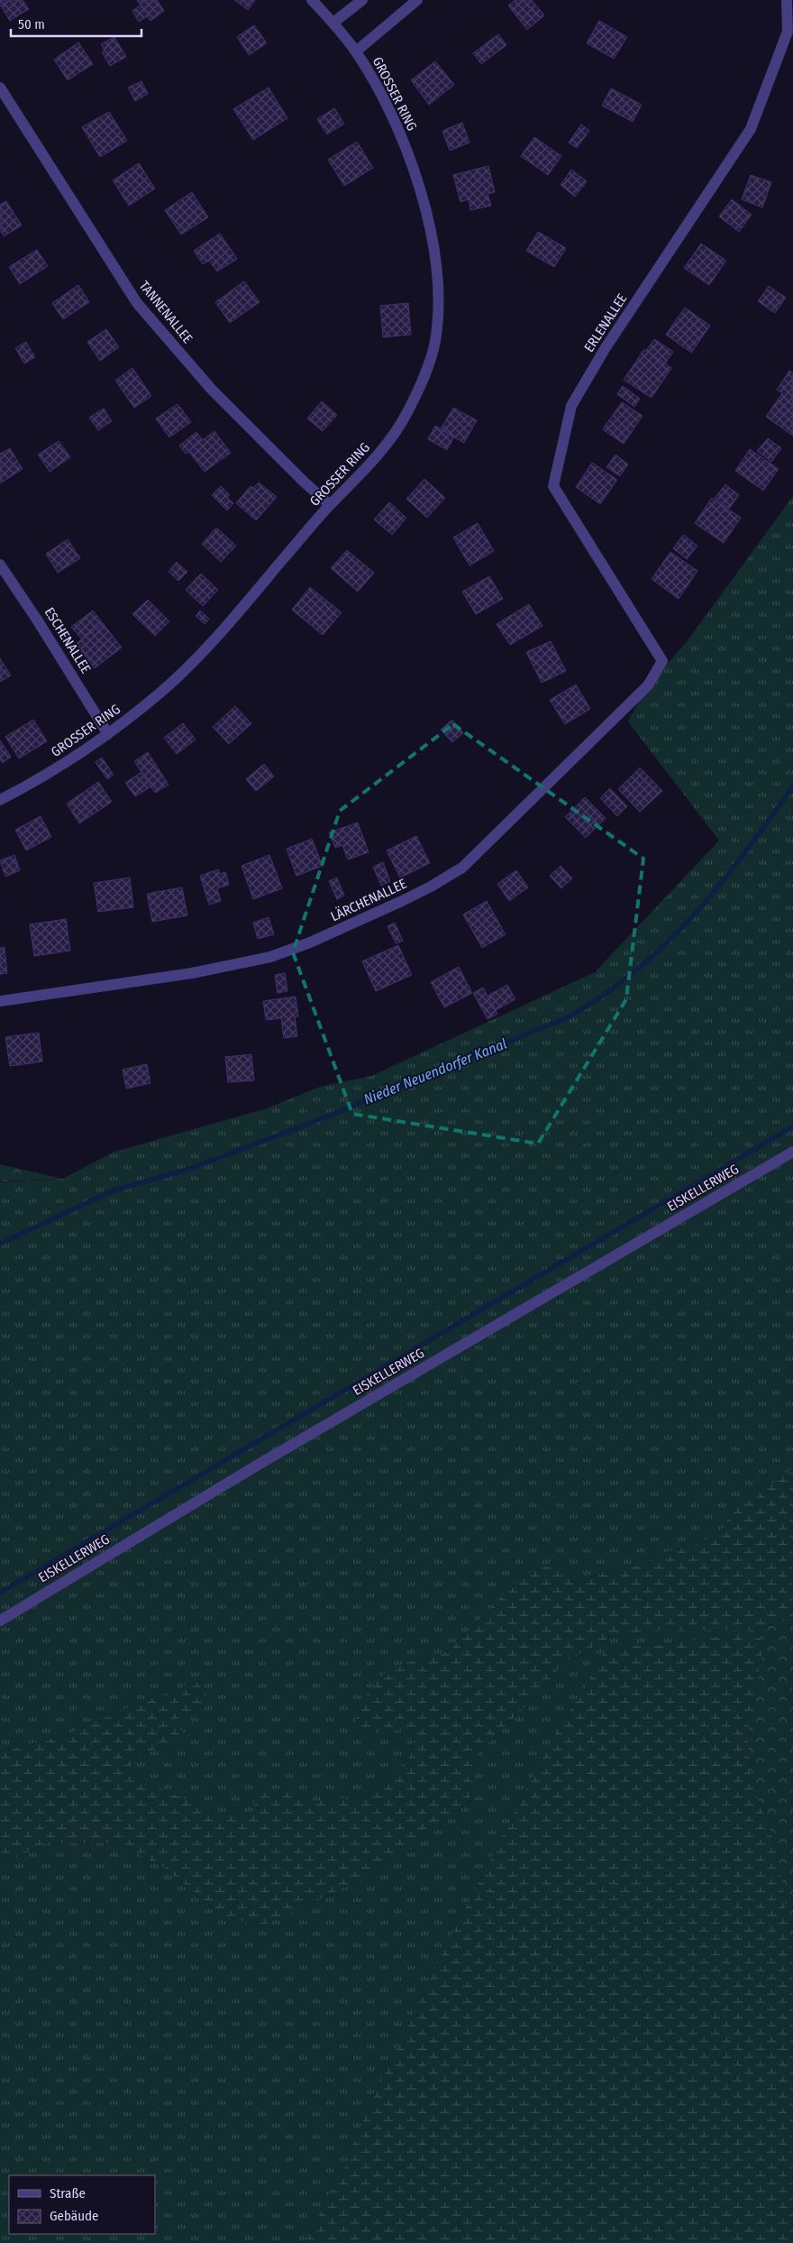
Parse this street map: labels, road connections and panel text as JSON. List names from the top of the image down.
{
  "streets": {
    "street": [
      "GROSSER RING",
      "TANNENALLEE",
      "ERLENALLEE",
      "ESCHENALLEE",
      "LÄRCHENALLEE",
      "EISKELLERWEG"
    ]
  },
  "crossings": [
    ["GROSSER RING", "TANNENALLEE"],
    ["GROSSER RING", "ESCHENALLEE"],
    ["ERLENALLEE", "LÄRCHENALLEE"]
  ],
  "water": ["Nieder Neuendorfer Kanal"],
  "legend": ["Straße", "Gebäude"],
  "scale_bar": "50 m"
}
